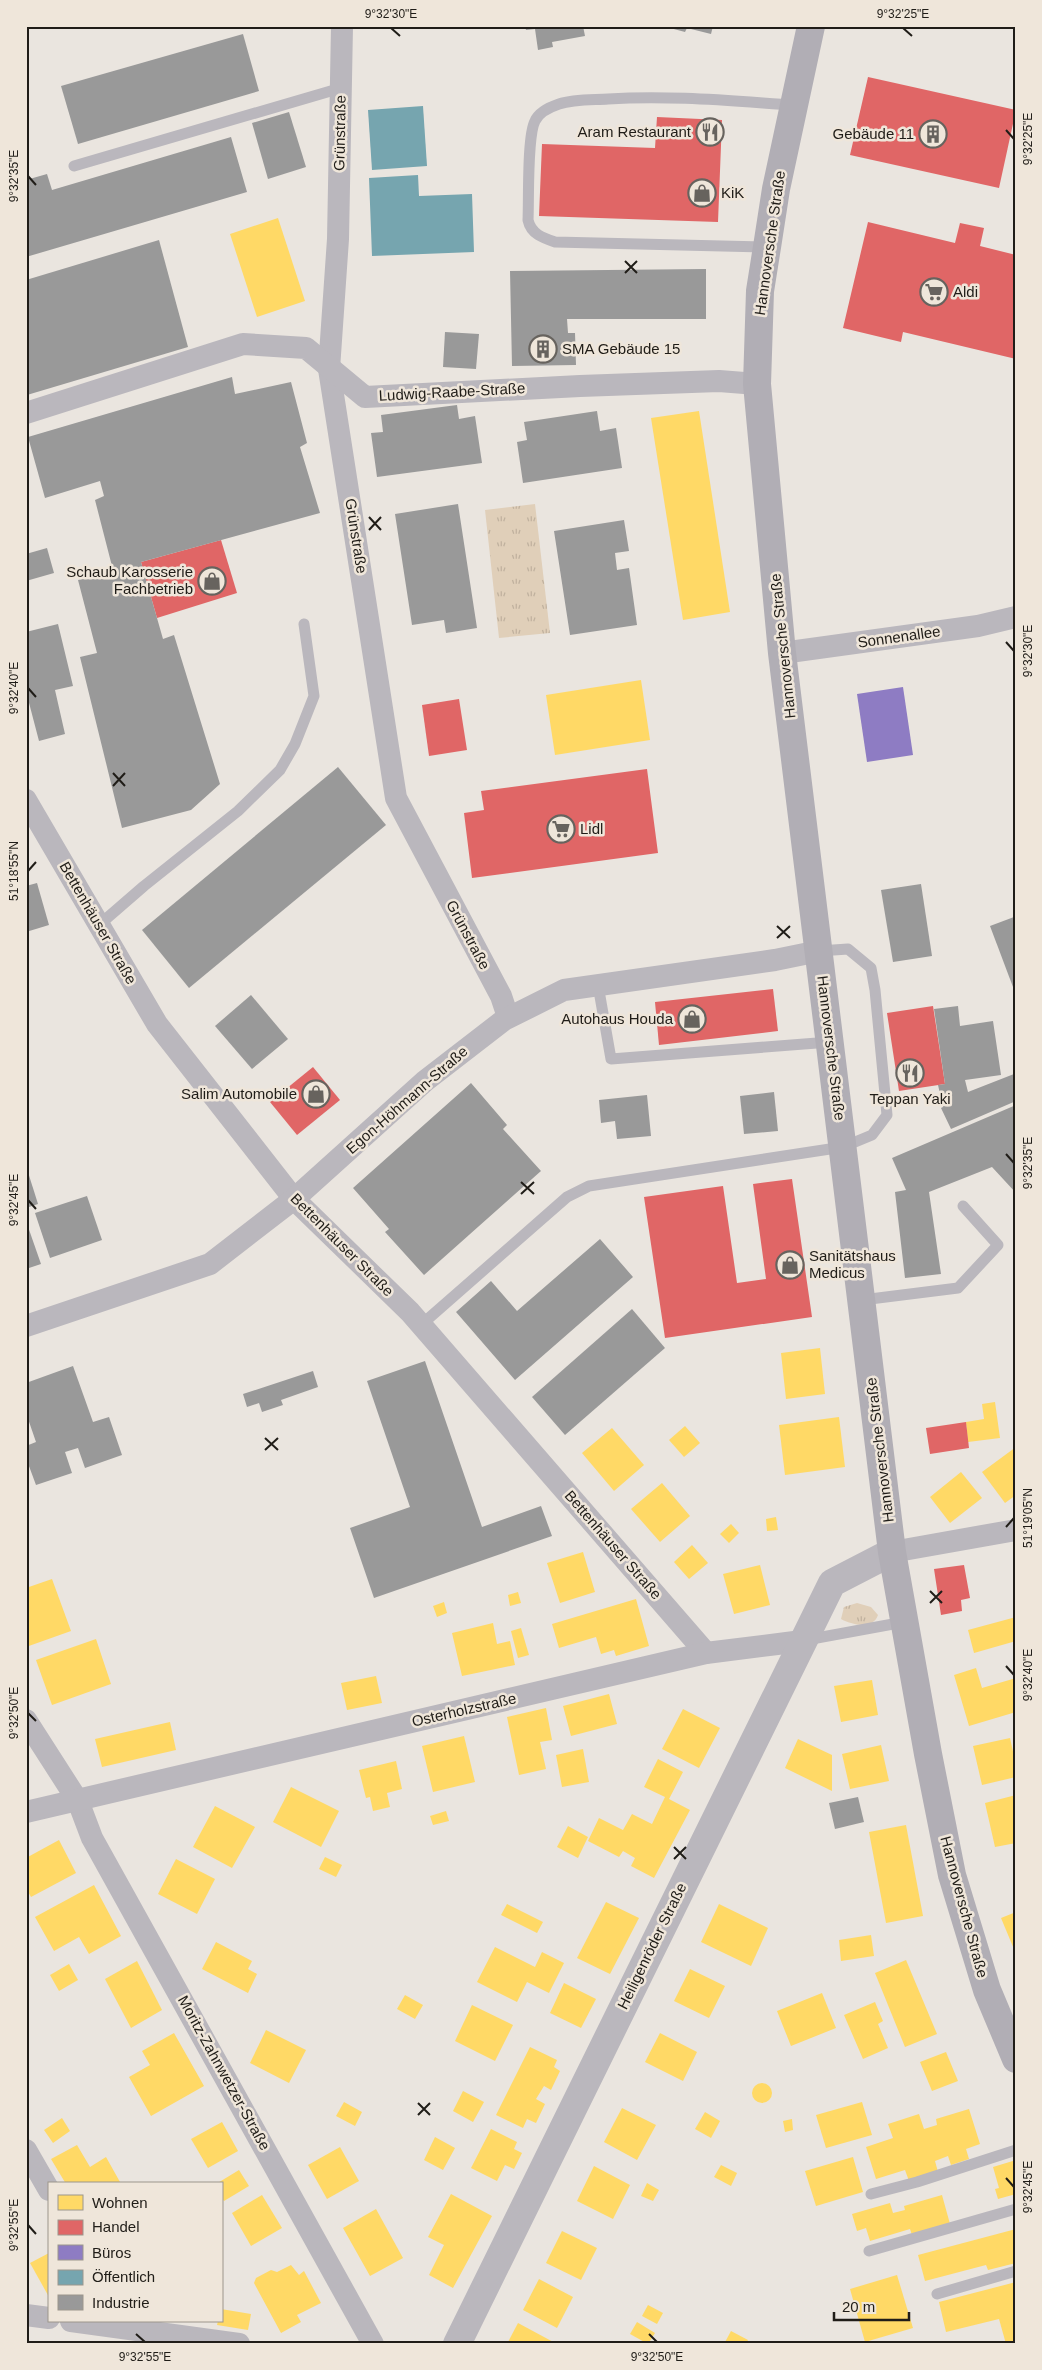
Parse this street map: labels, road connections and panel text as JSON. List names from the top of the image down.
{
  "streets": {
    "main road": ["Hannoversche Straße"],
    "street": [
      "Grünstraße",
      "Ludwig-Raabe-Straße",
      "Sonnenallee",
      "Bettenhäuser Straße",
      "Egon-Höhmann-Straße",
      "Osterholzstraße",
      "Heiligenröder Straße",
      "Moritz-Zahnwetzer-Straße"
    ]
  },
  "crossings": [
    ["Grünstraße", "Ludwig-Raabe-Straße"],
    ["Grünstraße", "Egon-Höhmann-Straße"],
    ["Hannoversche Straße", "Ludwig-Raabe-Straße"],
    ["Hannoversche Straße", "Sonnenallee"],
    ["Hannoversche Straße", "Egon-Höhmann-Straße"],
    ["Hannoversche Straße", "Osterholzstraße"],
    ["Hannoversche Straße", "Heiligenröder Straße"],
    ["Bettenhäuser Straße", "Egon-Höhmann-Straße"],
    ["Bettenhäuser Straße", "Osterholzstraße"],
    ["Osterholzstraße", "Heiligenröder Straße"],
    ["Osterholzstraße", "Moritz-Zahnwetzer-Straße"]
  ],
  "places": {
    "restaurant": ["Aram Restaurant", "Teppan Yaki"],
    "building": ["Gebäude 11", "SMA Gebäude 15"],
    "shop": [
      "KiK",
      "Schaub Karosserie Fachbetrieb",
      "Autohaus Houda",
      "Salim Automobile",
      "Sanitätshaus Medicus"
    ],
    "supermarket": ["Aldi", "Lidl"]
  },
  "legend": [
    "Wohnen",
    "Handel",
    "Büros",
    "Öffentlich",
    "Industrie"
  ],
  "scale_bar": "20 m",
  "coordinates": [
    "9°32'30\"E",
    "9°32'25\"E",
    "9°32'35\"E",
    "9°32'40\"E",
    "51°18'55\"N",
    "9°32'45\"E",
    "51°19'05\"N",
    "9°32'50\"E",
    "9°32'55\"E"
  ]
}
